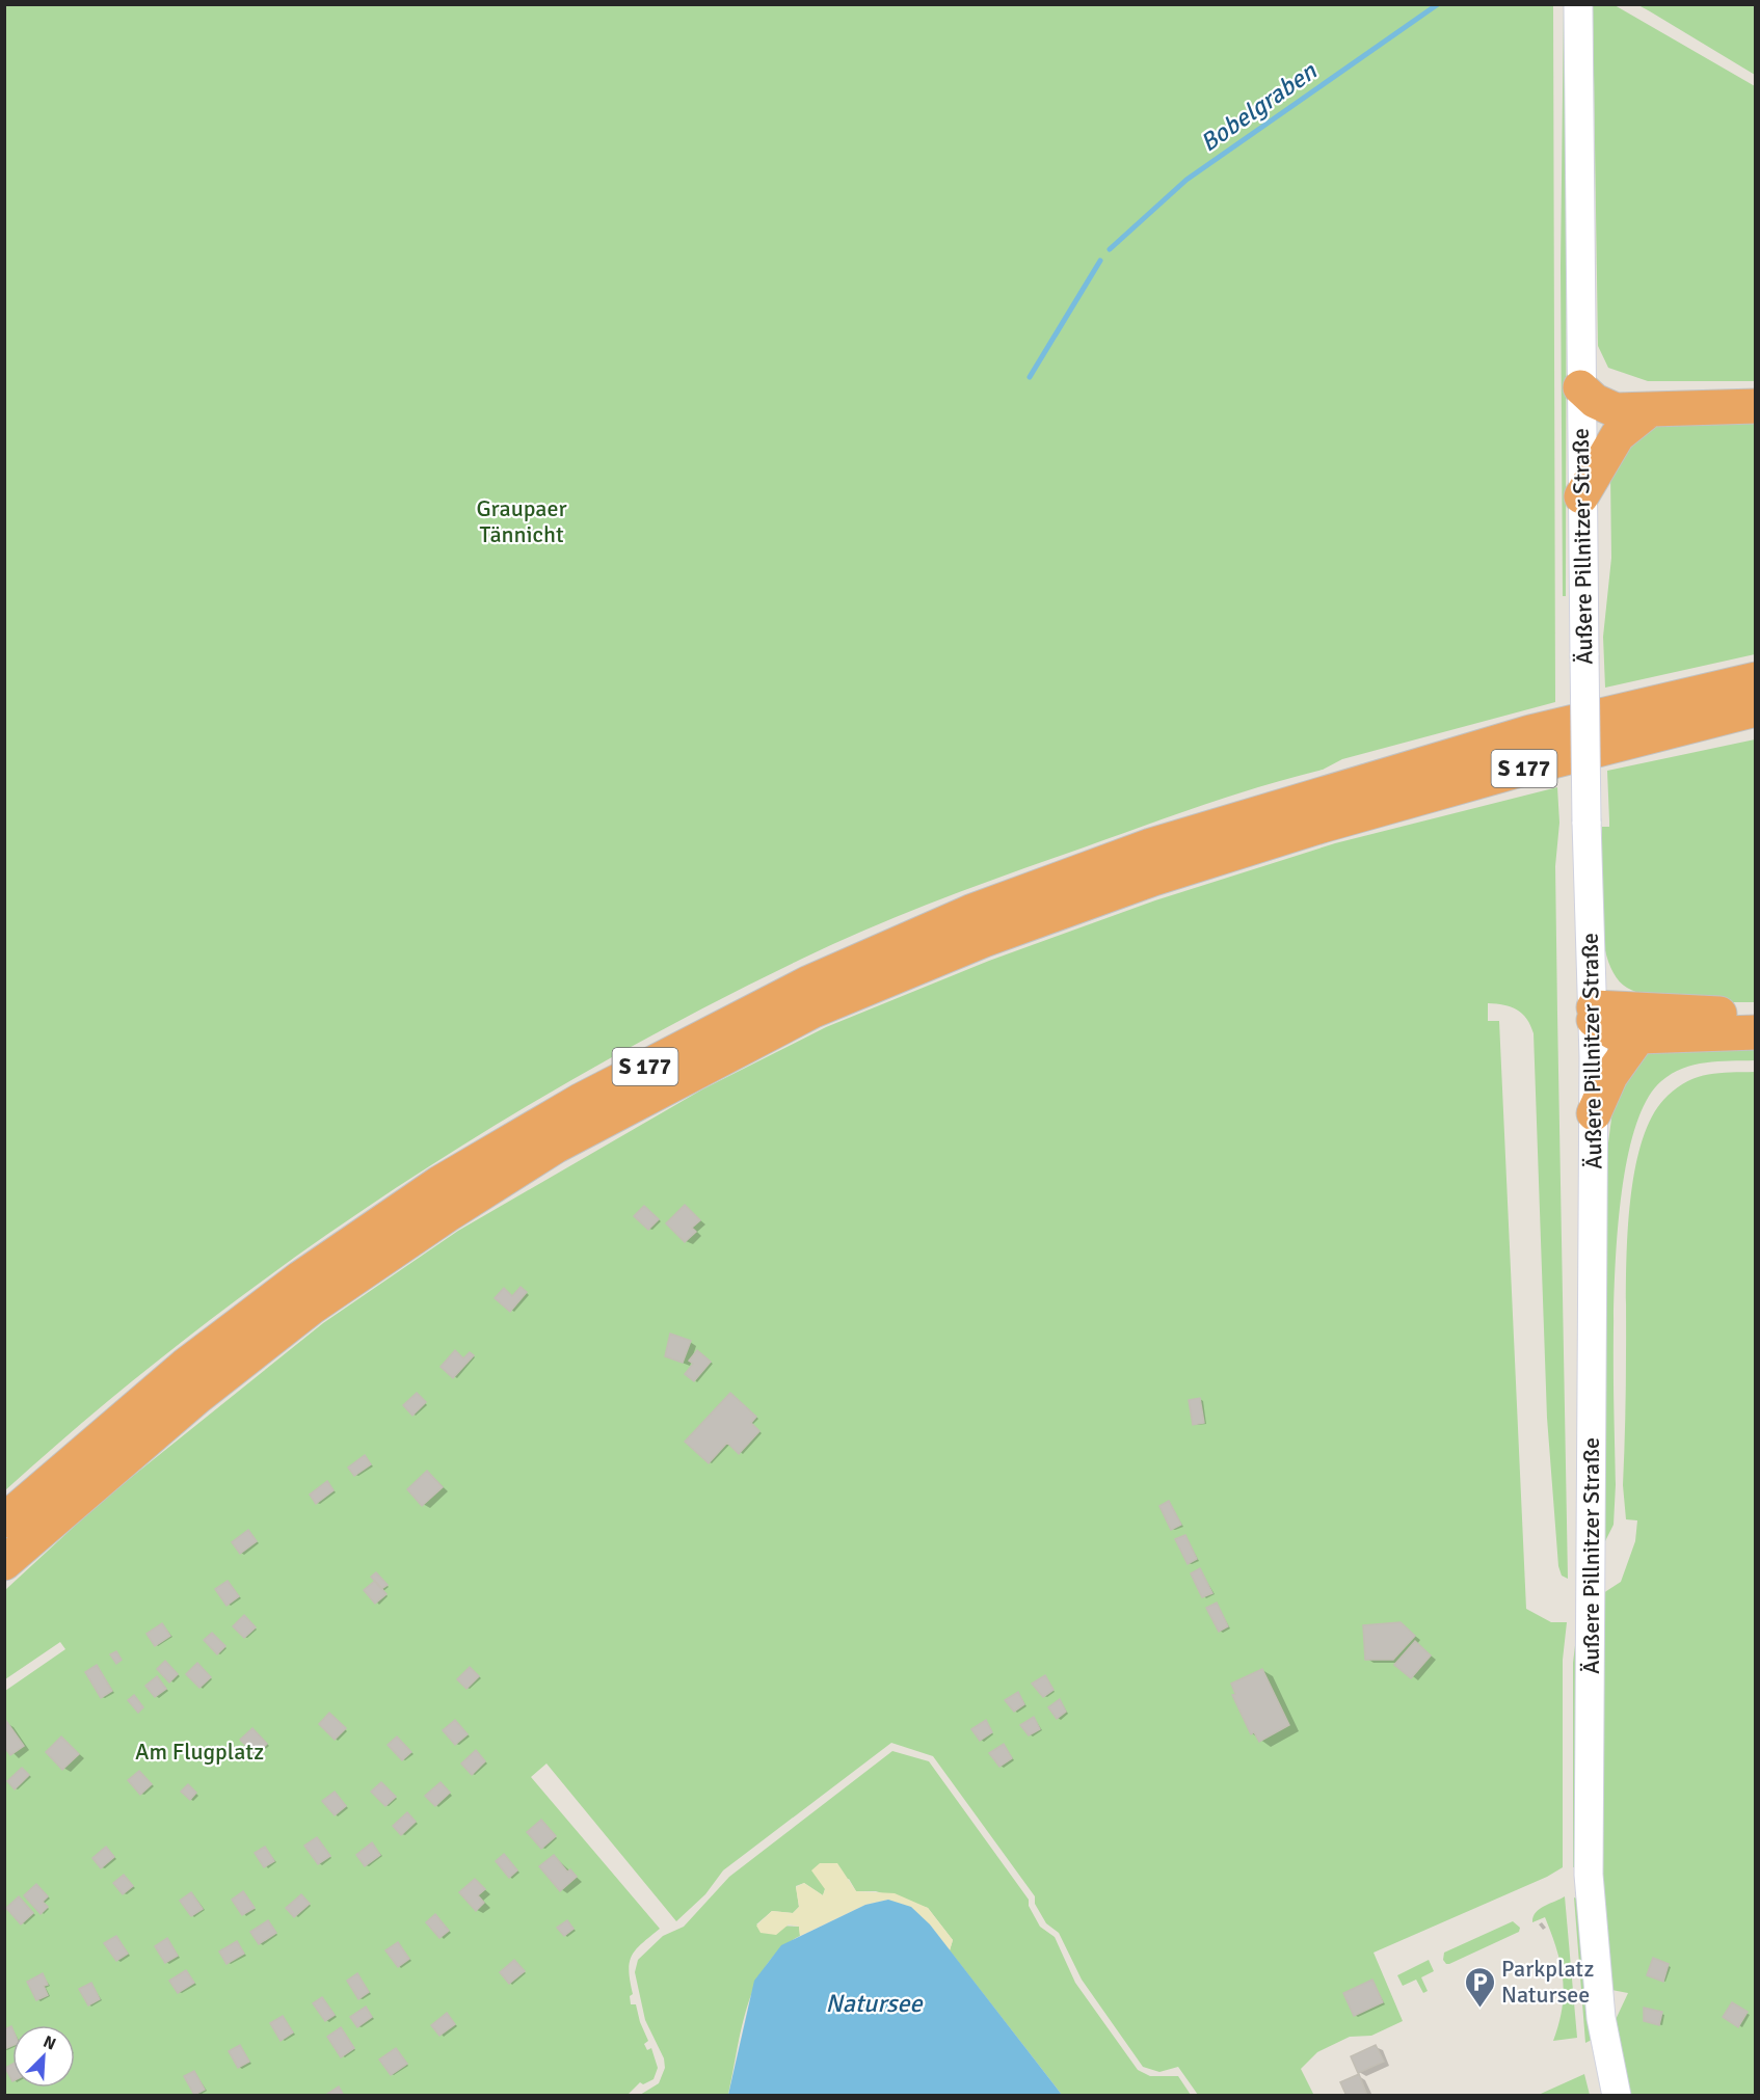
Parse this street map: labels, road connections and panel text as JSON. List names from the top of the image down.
{
  "streets": {
    "highway": ["S 177"],
    "main road": ["Äußere Pillnitzer Straße"]
  },
  "water": ["Bobelgraben", "Natursee"],
  "parks": ["Graupaer Tännicht", "Am Flugplatz"],
  "places": {
    "parking": ["Parkplatz Natursee"]
  },
  "north": "top right"
}
